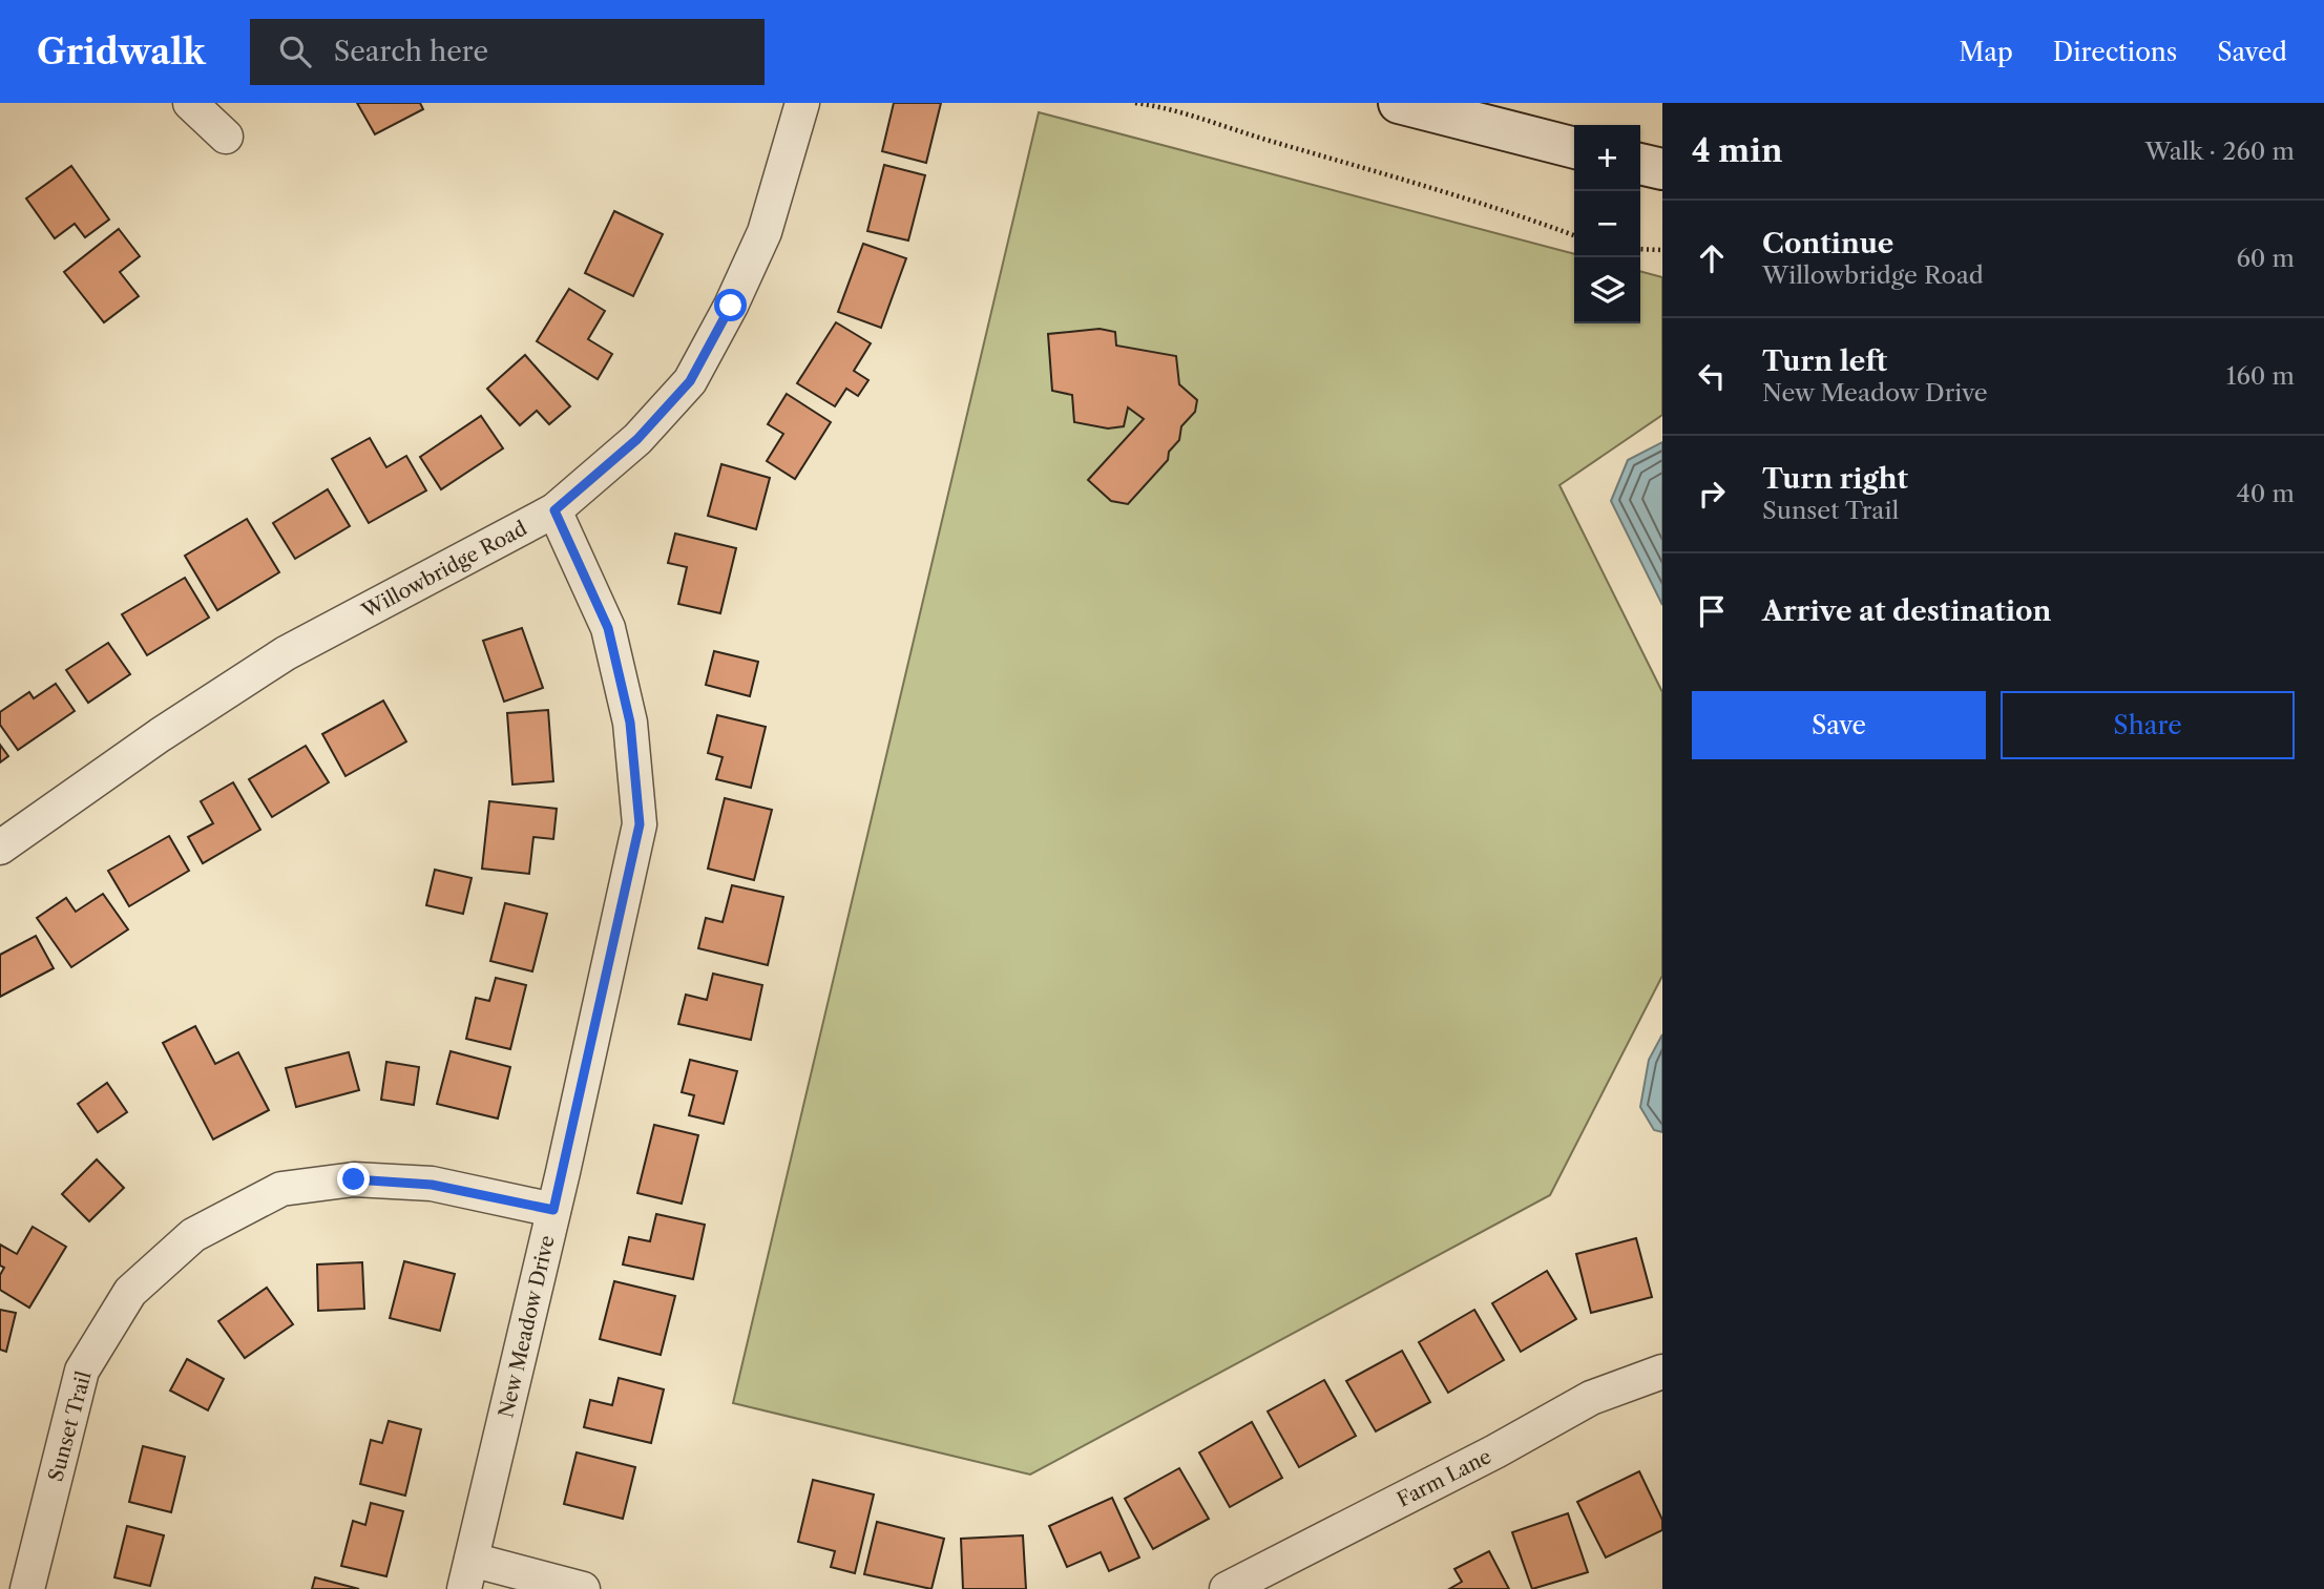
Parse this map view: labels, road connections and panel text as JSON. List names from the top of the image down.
{
  "streets": {
    "street": [
      "Willowbridge Road",
      "New Meadow Drive",
      "Sunset Trail",
      "Farm Lane"
    ]
  },
  "crossings": [
    ["Willowbridge Road", "New Meadow Drive"],
    ["New Meadow Drive", "Sunset Trail"]
  ],
  "page": {
    "header": "Gridwalk",
    "search": "Search here",
    "nav": ["Map", "Directions", "Saved"],
    "heading": ["4 min", "Walk · 260 m"],
    "map_buttons": ["+", "−"],
    "list": [
      ["Continue", "Willowbridge Road", "60 m"],
      ["Turn left", "New Meadow Drive", "160 m"],
      ["Turn right", "Sunset Trail", "40 m"],
      "Arrive at destination"
    ],
    "buttons": ["Save", "Share"]
  }
}
